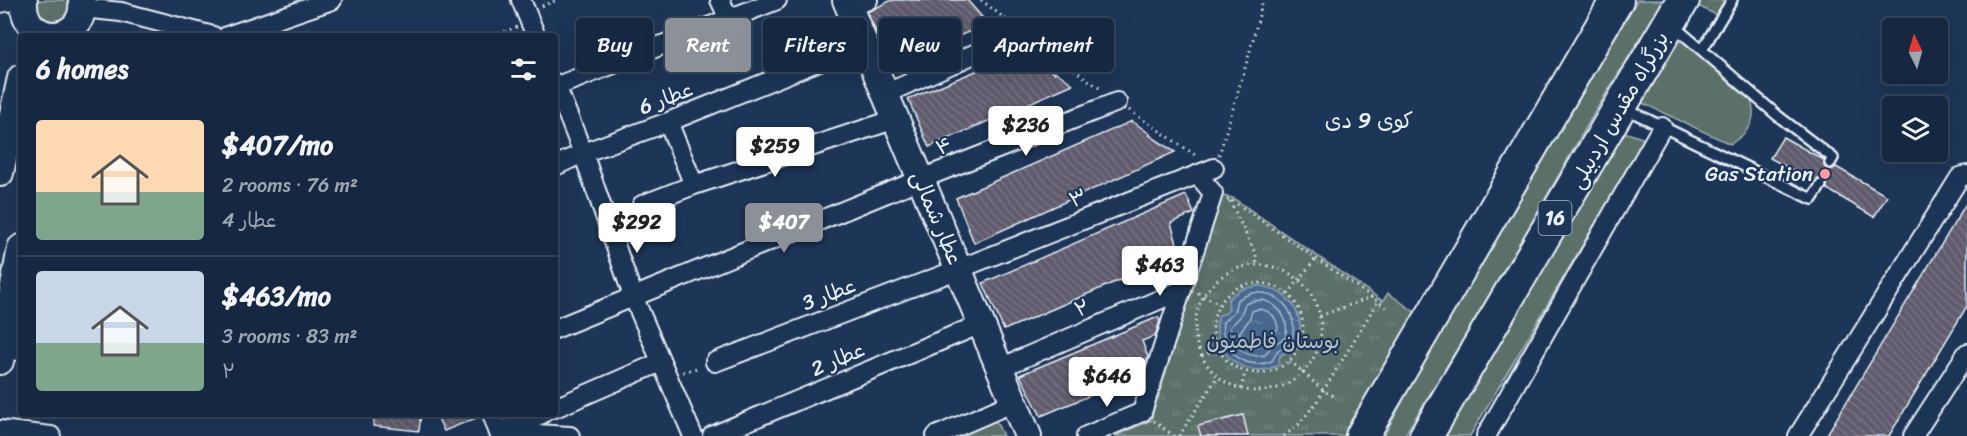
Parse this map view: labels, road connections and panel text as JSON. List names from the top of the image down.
{
  "streets": {
    "highway": ["بزرگراه مقدس اردبیلی", "16"],
    "street": [
      "عطار 6",
      "۴",
      "۳",
      "عطار شمالی",
      "عطار 3",
      "۲",
      "عطار 2"
    ]
  },
  "crossings": [
    ["۴", "عطار شمالی"],
    ["۳", "عطار شمالی"],
    ["۳", "عطار 3"],
    ["عطار شمالی", "عطار 3"],
    ["عطار شمالی", "۲"],
    ["عطار شمالی", "عطار 2"]
  ],
  "districts": ["کوی 9 دی"],
  "parks": ["بوستان فاطمیّون"],
  "places": ["Gas Station"],
  "north": "top",
  "page": {
    "chip": [
      "Buy",
      "Rent",
      "Filters",
      "New",
      "Apartment"
    ],
    "heading": "6 homes",
    "list": [
      {
        "name": "$407/mo",
        "note": "2 rooms · 76 m² · عطار 4"
      },
      {
        "name": "$463/mo",
        "note": "3 rooms · 83 m² · ۲"
      }
    ],
    "price": [
      "$236",
      "$259",
      "$292",
      "$407",
      "$463",
      "$646"
    ]
  }
}
